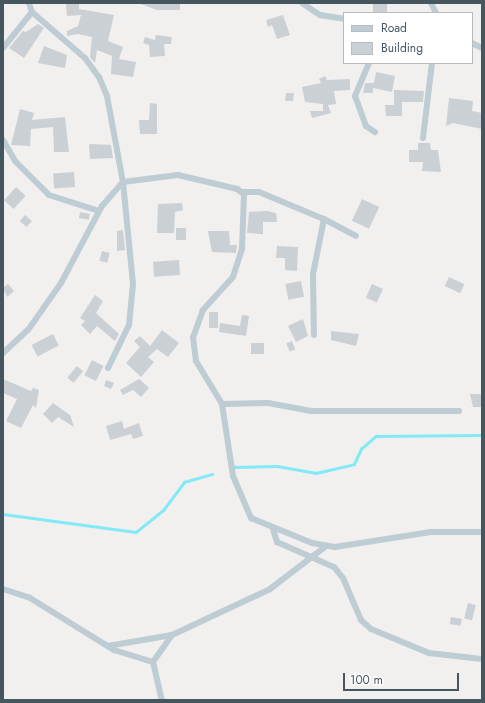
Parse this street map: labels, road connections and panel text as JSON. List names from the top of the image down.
{
  "legend": ["Road", "Building"],
  "scale_bar": "100 m"
}
